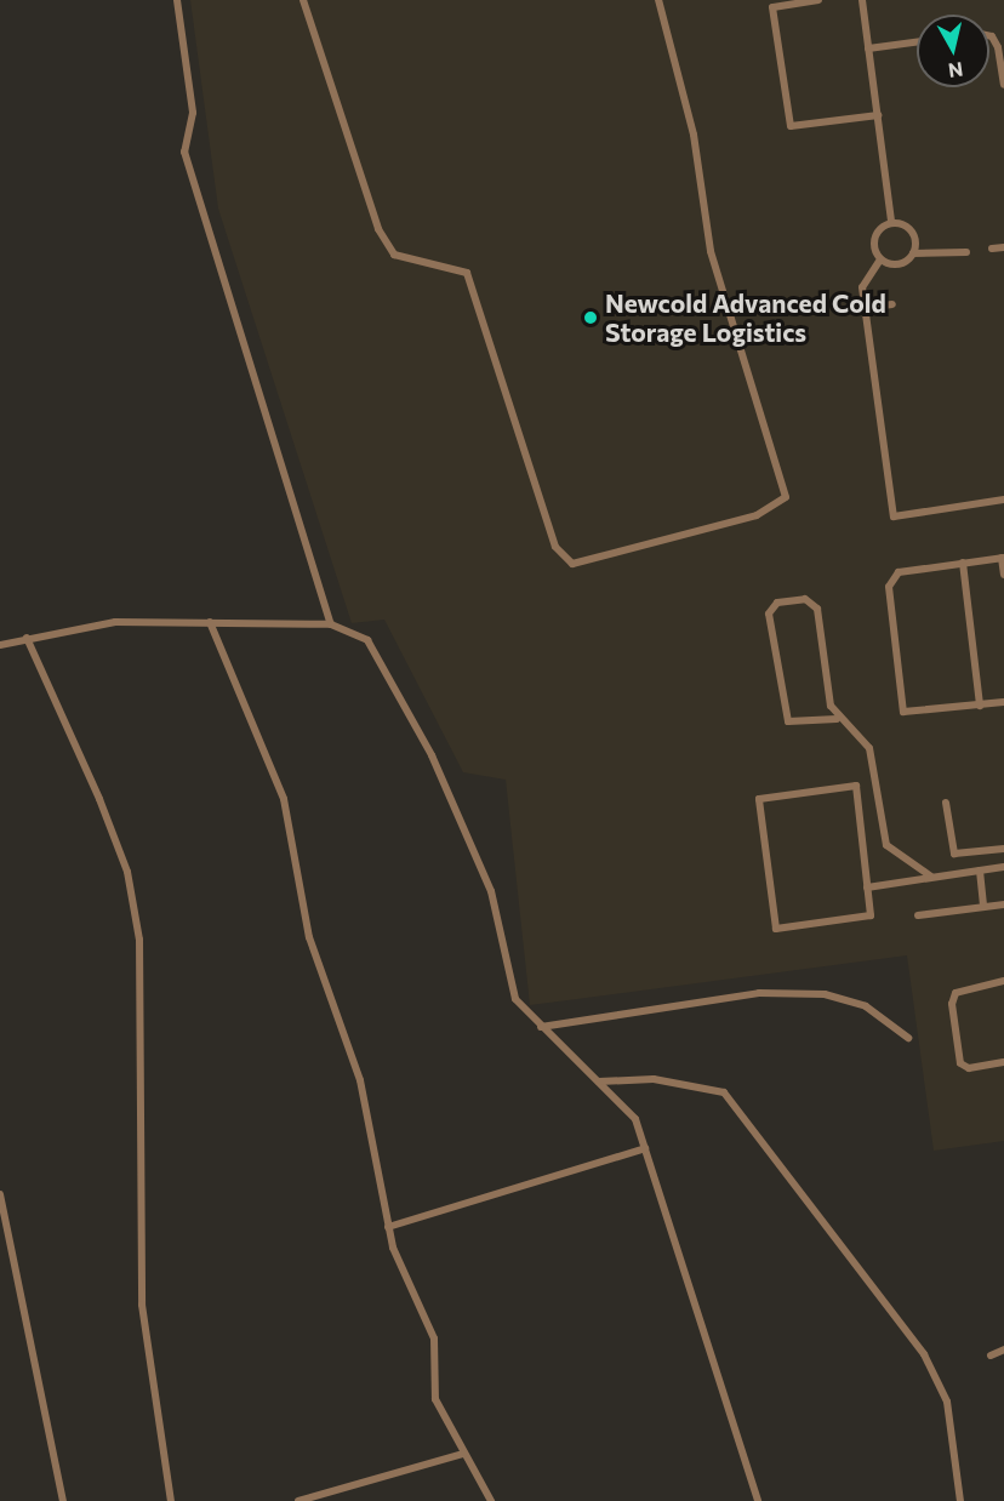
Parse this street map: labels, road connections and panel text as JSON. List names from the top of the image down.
{
  "places": ["Newcold Advanced Cold Storage Logistics"],
  "north": "bottom"
}
